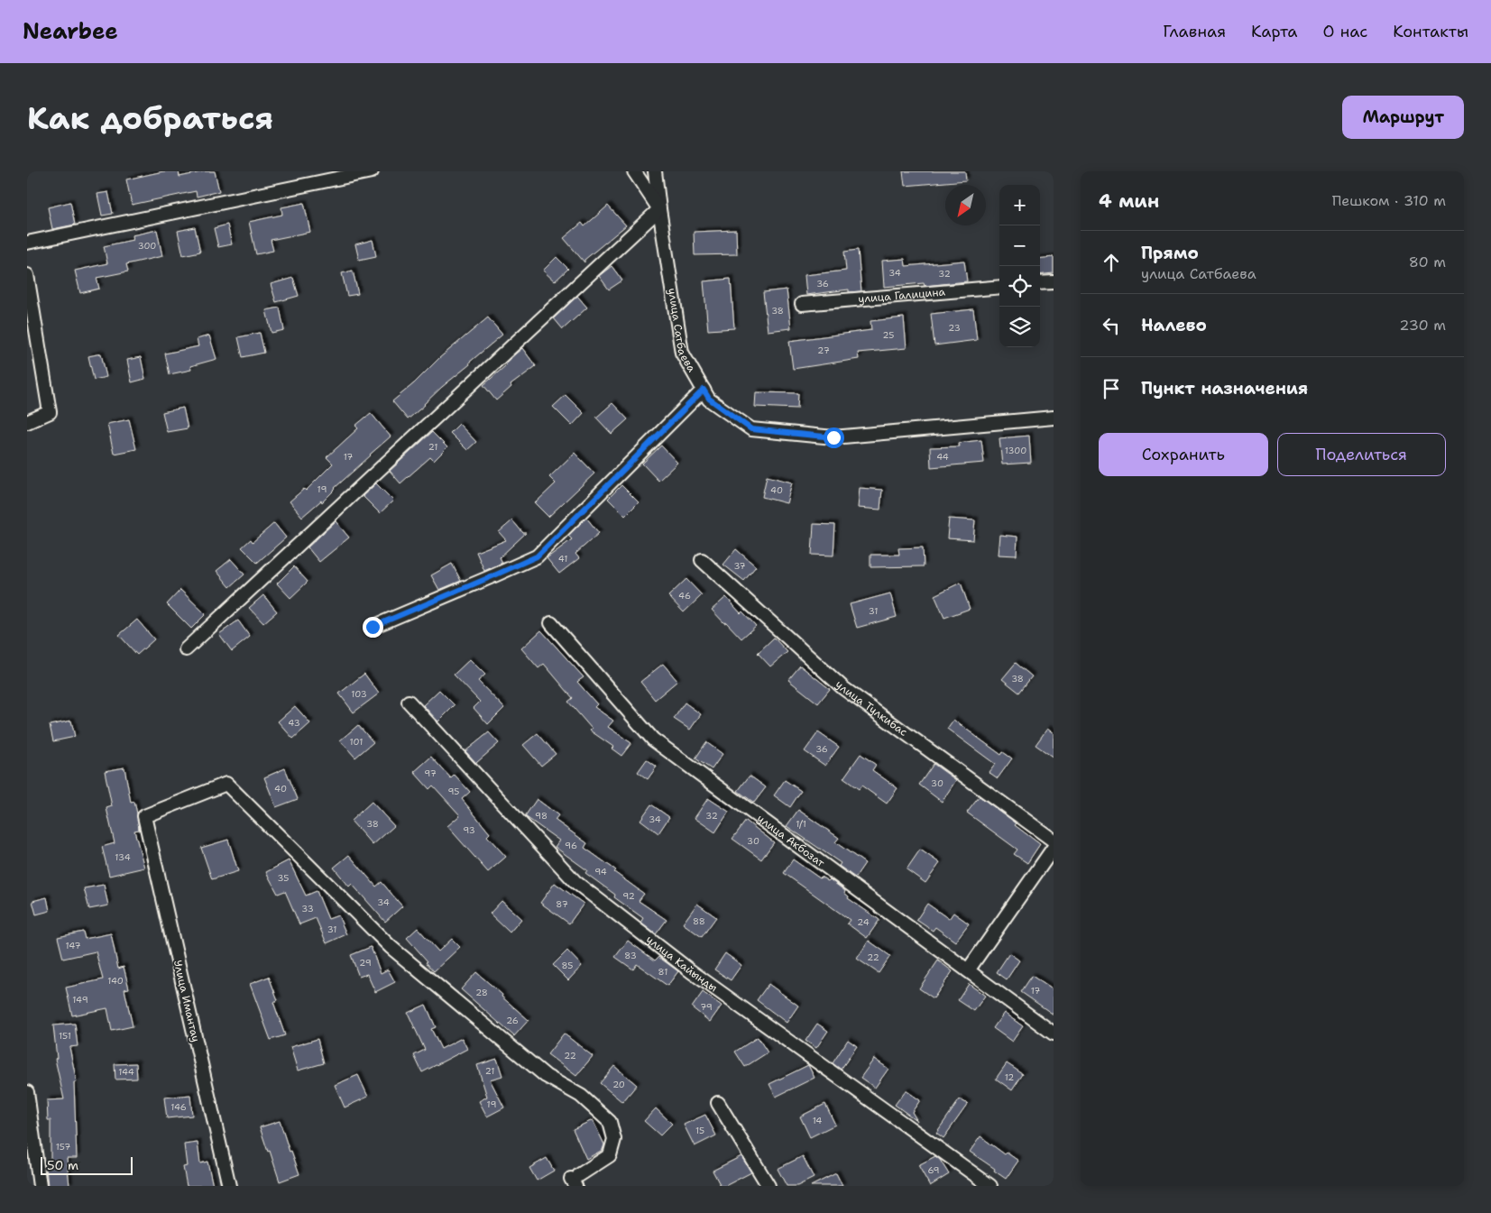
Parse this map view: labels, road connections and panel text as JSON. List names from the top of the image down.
{
  "streets": {
    "street": [
      "улица Галицина",
      "улица Сатбаева",
      "улица Тулкибас",
      "улица Акбозат",
      "улица Кайынды",
      "Улица Имантау"
    ]
  },
  "house_numbers": [
    "300",
    "34",
    "32",
    "36",
    "38",
    "23",
    "25",
    "27",
    "21",
    "1300",
    "17",
    "44",
    "19",
    "40",
    "41",
    "37",
    "46",
    "31",
    "38",
    "103",
    "43",
    "101",
    "36",
    "97",
    "30",
    "40",
    "95",
    "98",
    "32",
    "34",
    "38",
    "1/1",
    "93",
    "30",
    "96",
    "134",
    "94",
    "35",
    "92",
    "34",
    "87",
    "33",
    "88",
    "24",
    "31",
    "147",
    "83",
    "22",
    "29",
    "85",
    "81",
    "140",
    "17",
    "28",
    "149",
    "79",
    "26",
    "151",
    "22",
    "21",
    "144",
    "12",
    "20",
    "19",
    "146",
    "14",
    "15",
    "157",
    "69"
  ],
  "scale_bar": "50 m",
  "north": "bottom left",
  "page": {
    "header": "Nearbee",
    "nav": [
      "Главная",
      "Карта",
      "О нас",
      "Контакты"
    ],
    "buttons": [
      "Маршрут",
      ["Сохранить", "Поделиться"]
    ],
    "title": "Как добраться",
    "heading": ["4 мин", "Пешком · 310 m"],
    "map_buttons": ["+", "−"],
    "list": [
      ["Прямо", "улица Сатбаева", "80 m"],
      ["Налево", "230 m"],
      "Пункт назначения"
    ],
    "scale": "50 m"
  }
}
